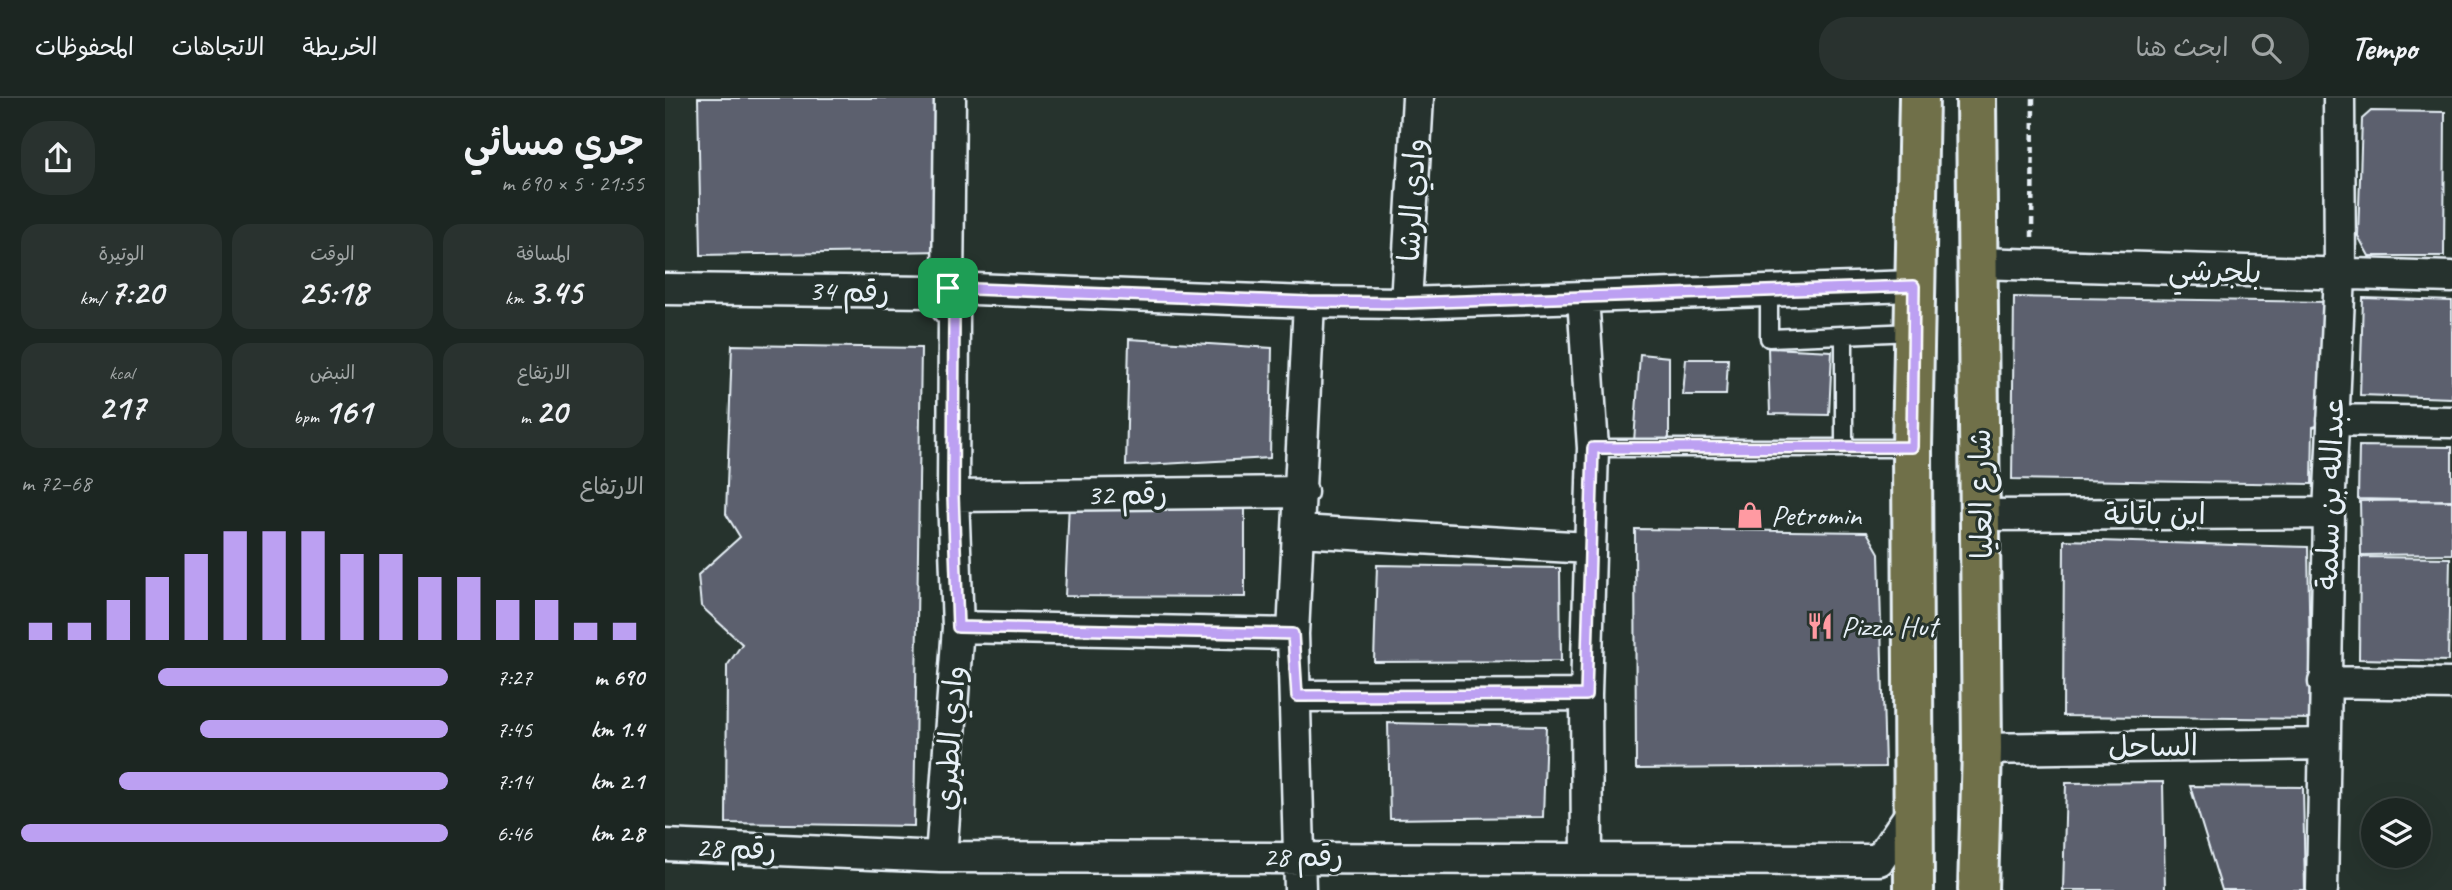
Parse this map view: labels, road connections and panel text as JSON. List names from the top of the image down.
{
  "streets": {
    "main road": ["شارع العليا"],
    "street": [
      "وادي الرشا",
      "بلجرشي",
      "رقم 34",
      "رقم 32",
      "عبدالله بن سلمة",
      "ابن باتانة",
      "وادي الطيري",
      "الساحل",
      "رقم 28"
    ]
  },
  "crossings": [
    ["وادي الرشا", "رقم 34"],
    ["بلجرشي", "شارع العليا"],
    ["بلجرشي", "عبدالله بن سلمة"],
    ["رقم 34", "وادي الطيري"],
    ["رقم 32", "وادي الطيري"],
    ["شارع العليا", "ابن باتانة"],
    ["شارع العليا", "الساحل"],
    ["عبدالله بن سلمة", "ابن باتانة"],
    ["عبدالله بن سلمة", "الساحل"],
    ["وادي الطيري", "رقم 28"]
  ],
  "places": {
    "shop": ["Petromin"],
    "restaurant": ["Pizza Hut"]
  },
  "page": {
    "header": "Tempo",
    "search": "ابحث هنا",
    "nav": ["الخريطة", "الاتجاهات", "المحفوظات"],
    "heading": ["جري مسائي", "21:55 · 5 × 690 m"],
    "stats": [
      ["المسافة", "3.45 km"],
      ["الوقت", "25:18"],
      ["الوتيرة", "7:20 /km"],
      ["الارتفاع", "20 m"],
      ["النبض", "161 bpm"],
      ["kcal", "217"]
    ],
    "chart": ["الارتفاع", "68–72 m"],
    "list": [
      {
        "name": "690 m",
        "note": "7:27"
      },
      {
        "name": "1.4 km",
        "note": "7:45"
      },
      {
        "name": "2.1 km",
        "note": "7:14"
      },
      {
        "name": "2.8 km",
        "note": "6:46"
      }
    ]
  }
}
